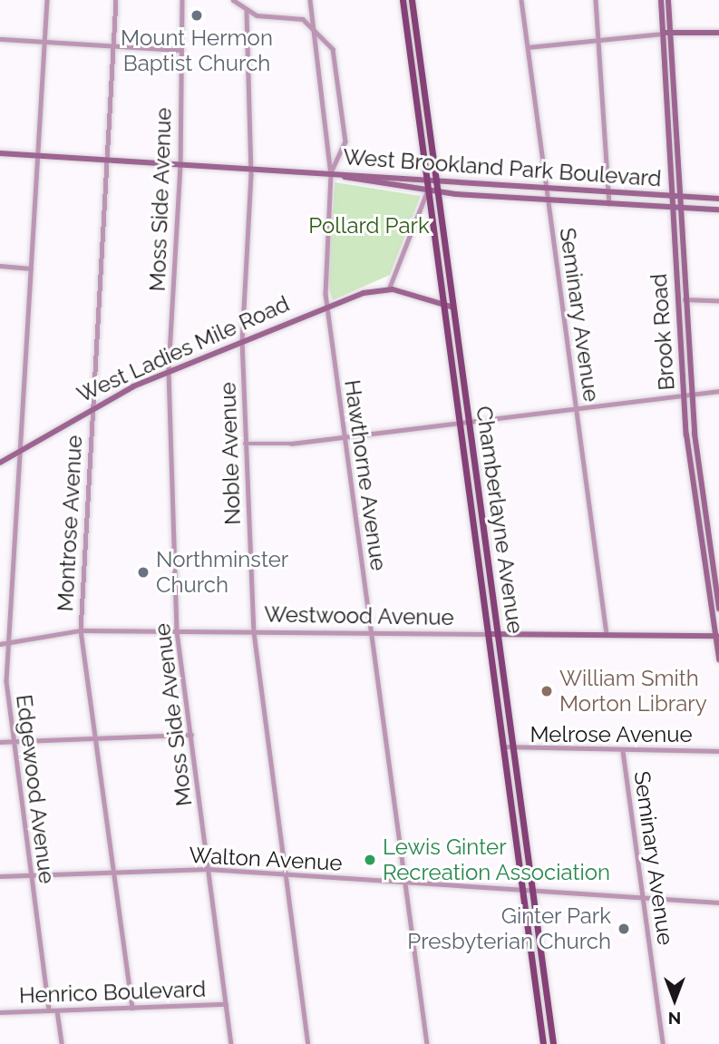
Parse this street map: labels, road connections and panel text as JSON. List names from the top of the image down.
{
  "streets": {
    "main road": [
      "West Brookland Park Boulevard",
      "Brook Road",
      "West Ladies Mile Road",
      "Chamberlayne Avenue",
      "Westwood Avenue"
    ],
    "street": [
      "Moss Side Avenue",
      "Seminary Avenue",
      "Noble Avenue",
      "Hawthorne Avenue",
      "Montrose Avenue",
      "Melrose Avenue",
      "Edgewood Avenue",
      "Walton Avenue",
      "Henrico Boulevard"
    ]
  },
  "crossings": [
    ["West Brookland Park Boulevard", "Moss Side Avenue"],
    ["West Brookland Park Boulevard", "Seminary Avenue"],
    ["West Brookland Park Boulevard", "Brook Road"],
    ["West Brookland Park Boulevard", "Noble Avenue"],
    ["West Brookland Park Boulevard", "Hawthorne Avenue"],
    ["West Brookland Park Boulevard", "Chamberlayne Avenue"],
    ["West Brookland Park Boulevard", "Montrose Avenue"],
    ["West Brookland Park Boulevard", "Edgewood Avenue"],
    ["Moss Side Avenue", "West Ladies Mile Road"],
    ["Moss Side Avenue", "Westwood Avenue"],
    ["Moss Side Avenue", "Walton Avenue"],
    ["Moss Side Avenue", "Henrico Boulevard"],
    ["Seminary Avenue", "Westwood Avenue"],
    ["Seminary Avenue", "Melrose Avenue"],
    ["Seminary Avenue", "Walton Avenue"],
    ["Brook Road", "Westwood Avenue"],
    ["West Ladies Mile Road", "Noble Avenue"],
    ["West Ladies Mile Road", "Hawthorne Avenue"],
    ["West Ladies Mile Road", "Montrose Avenue"],
    ["West Ladies Mile Road", "Edgewood Avenue"],
    ["Noble Avenue", "Westwood Avenue"],
    ["Noble Avenue", "Walton Avenue"],
    ["Hawthorne Avenue", "Westwood Avenue"],
    ["Hawthorne Avenue", "Walton Avenue"],
    ["Chamberlayne Avenue", "Westwood Avenue"],
    ["Chamberlayne Avenue", "Melrose Avenue"],
    ["Chamberlayne Avenue", "Walton Avenue"],
    ["Montrose Avenue", "Westwood Avenue"],
    ["Montrose Avenue", "Walton Avenue"],
    ["Montrose Avenue", "Henrico Boulevard"],
    ["Westwood Avenue", "Edgewood Avenue"],
    ["Edgewood Avenue", "Walton Avenue"],
    ["Edgewood Avenue", "Henrico Boulevard"]
  ],
  "parks": ["Pollard Park"],
  "places": [
    "Mount Hermon Baptist Church",
    "Northminster Church",
    "William Smith Morton Library",
    "Lewis Ginter Recreation Association",
    "Ginter Park Presbyterian Church"
  ],
  "north": "bottom"
}
